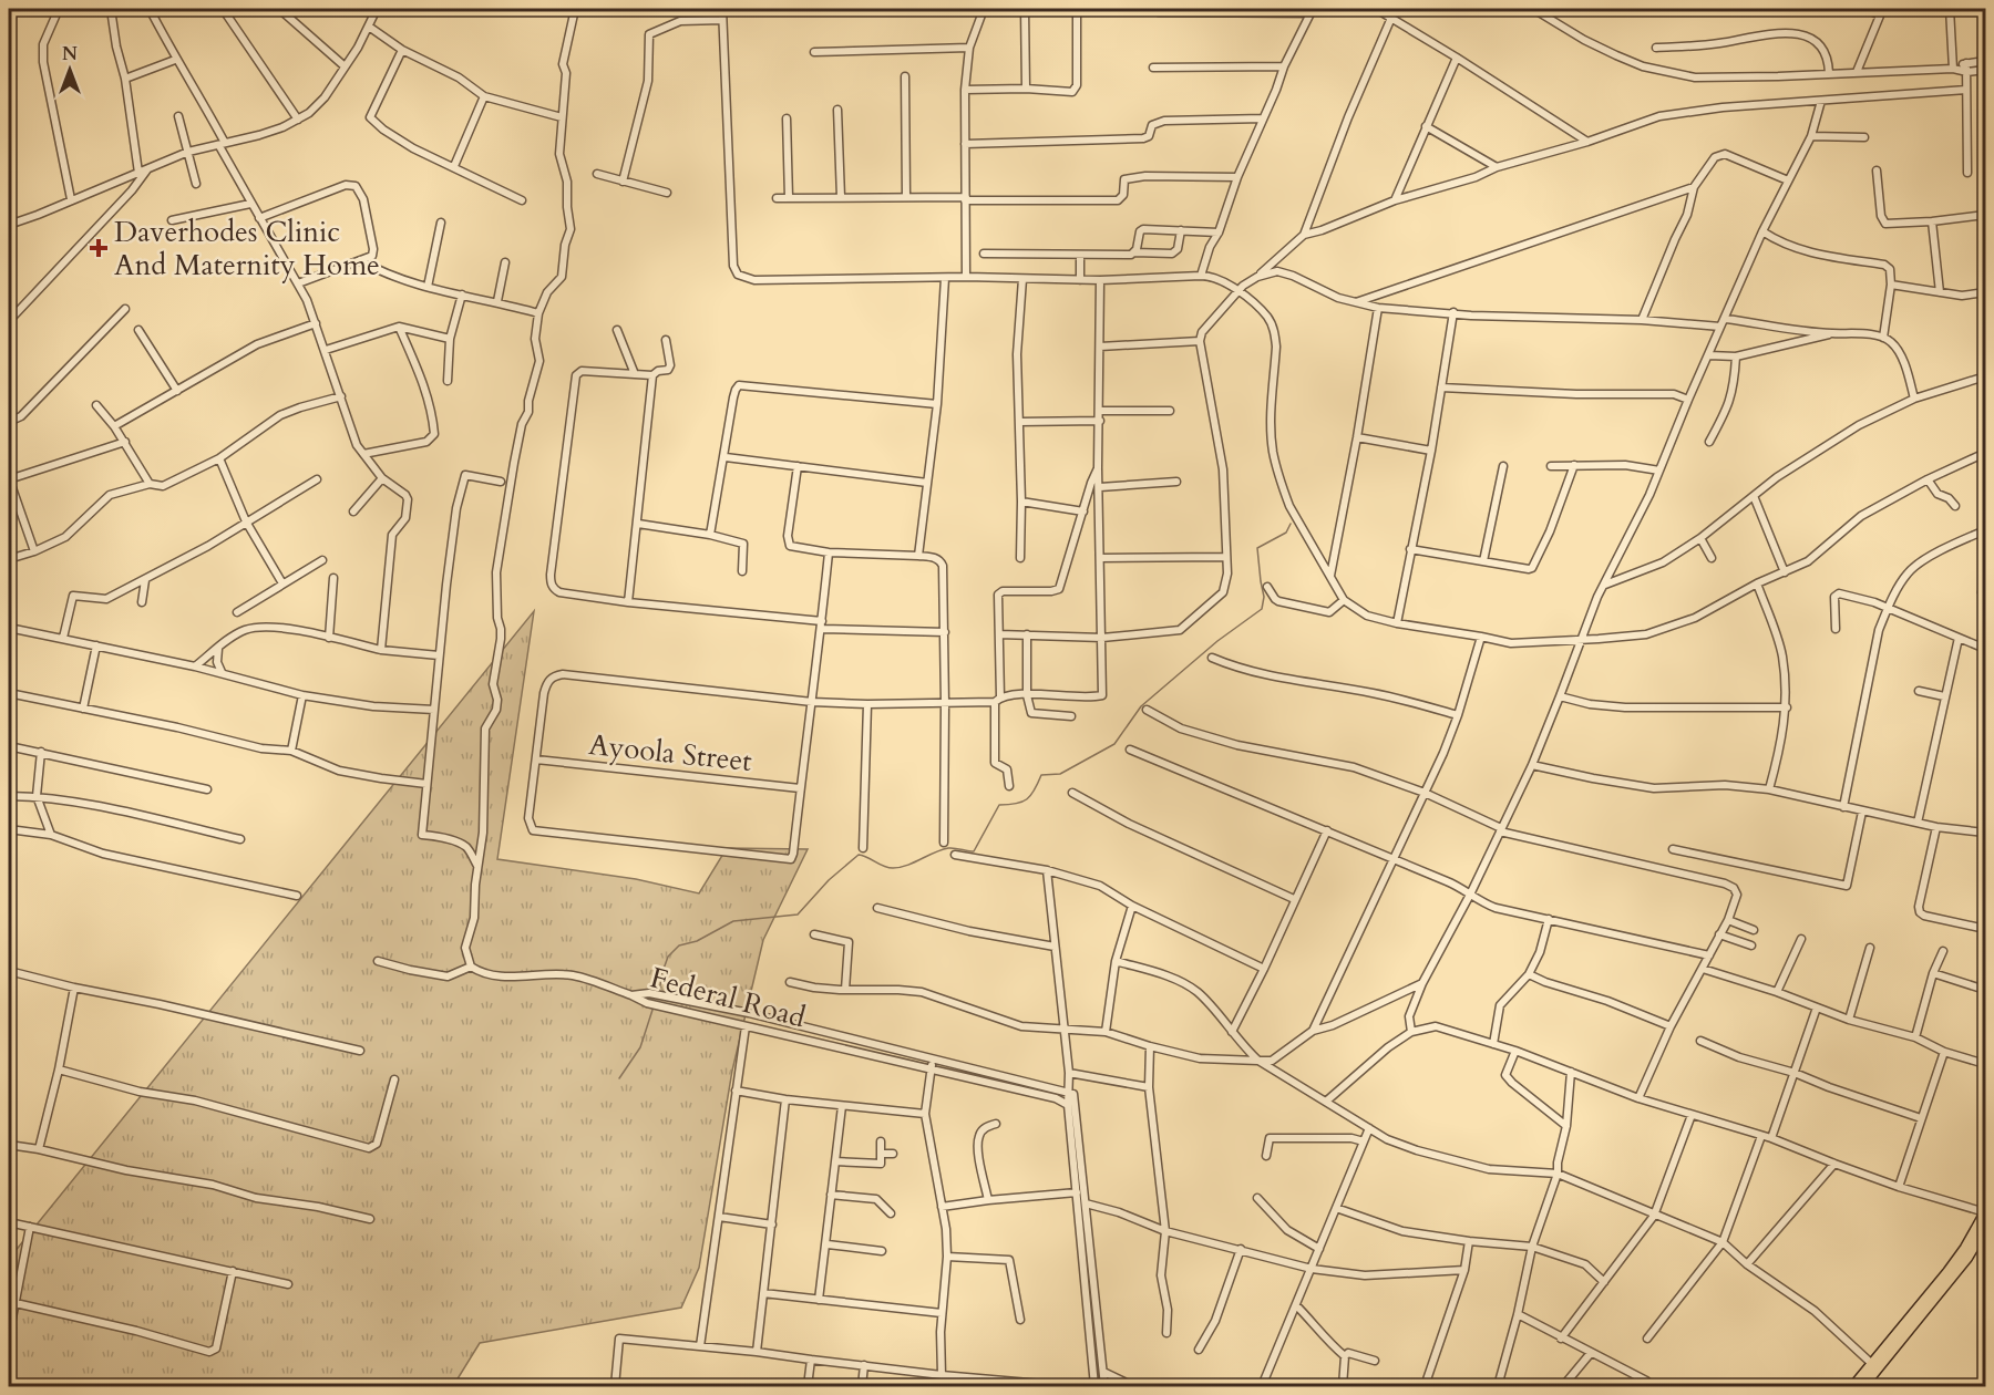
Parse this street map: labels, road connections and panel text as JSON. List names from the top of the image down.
{
  "streets": {
    "street": ["Ayoola Street", "Federal Road"]
  },
  "places": {
    "health": ["Daverhodes Clinic And Maternity Home"]
  },
  "north": "top"
}
